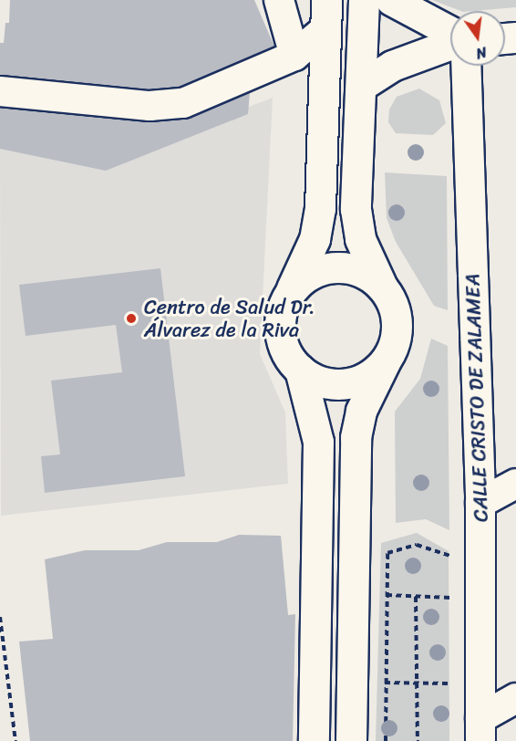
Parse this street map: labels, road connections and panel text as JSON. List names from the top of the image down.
{
  "streets": {
    "street": ["CALLE CRISTO DE ZALAMEA"]
  },
  "places": ["Centro de Salud Dr. Álvarez de la Riva"],
  "north": "bottom"
}
